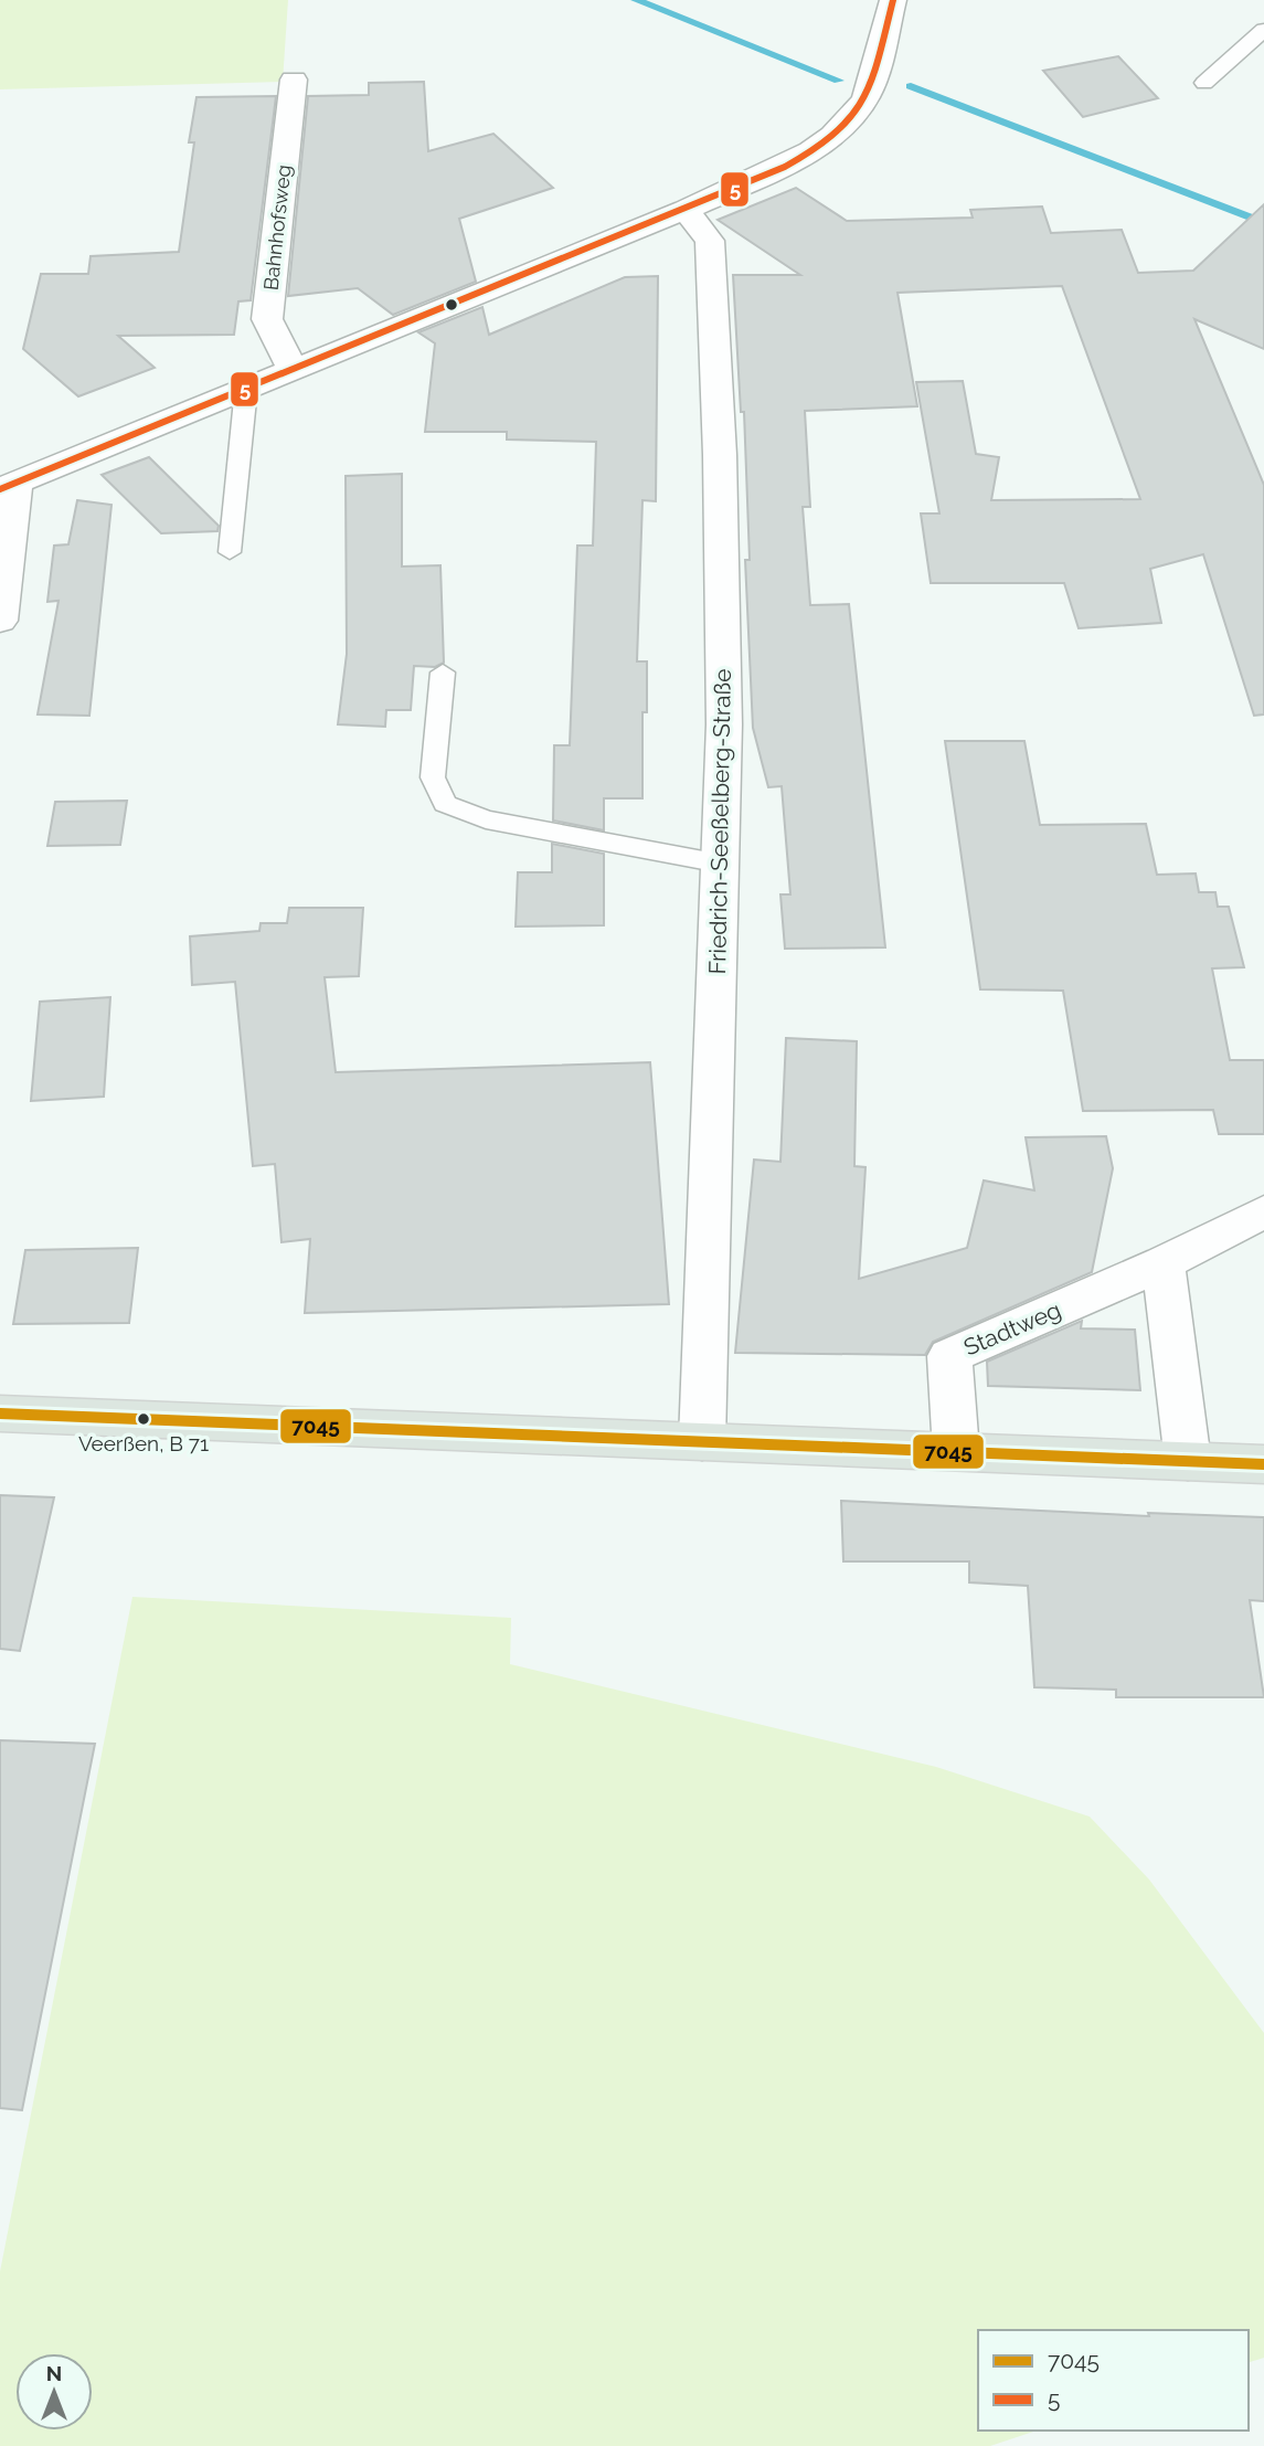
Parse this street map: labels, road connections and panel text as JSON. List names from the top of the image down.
{
  "streets": {
    "street": ["Bahnhofsweg", "Friedrich-Seeßelberg-Straße", "Stadtweg"]
  },
  "places": ["Veerßen, B 71"],
  "lines": ["transit line 5", "transit line 7045"],
  "legend": ["7045", "5"],
  "north": "top"
}
